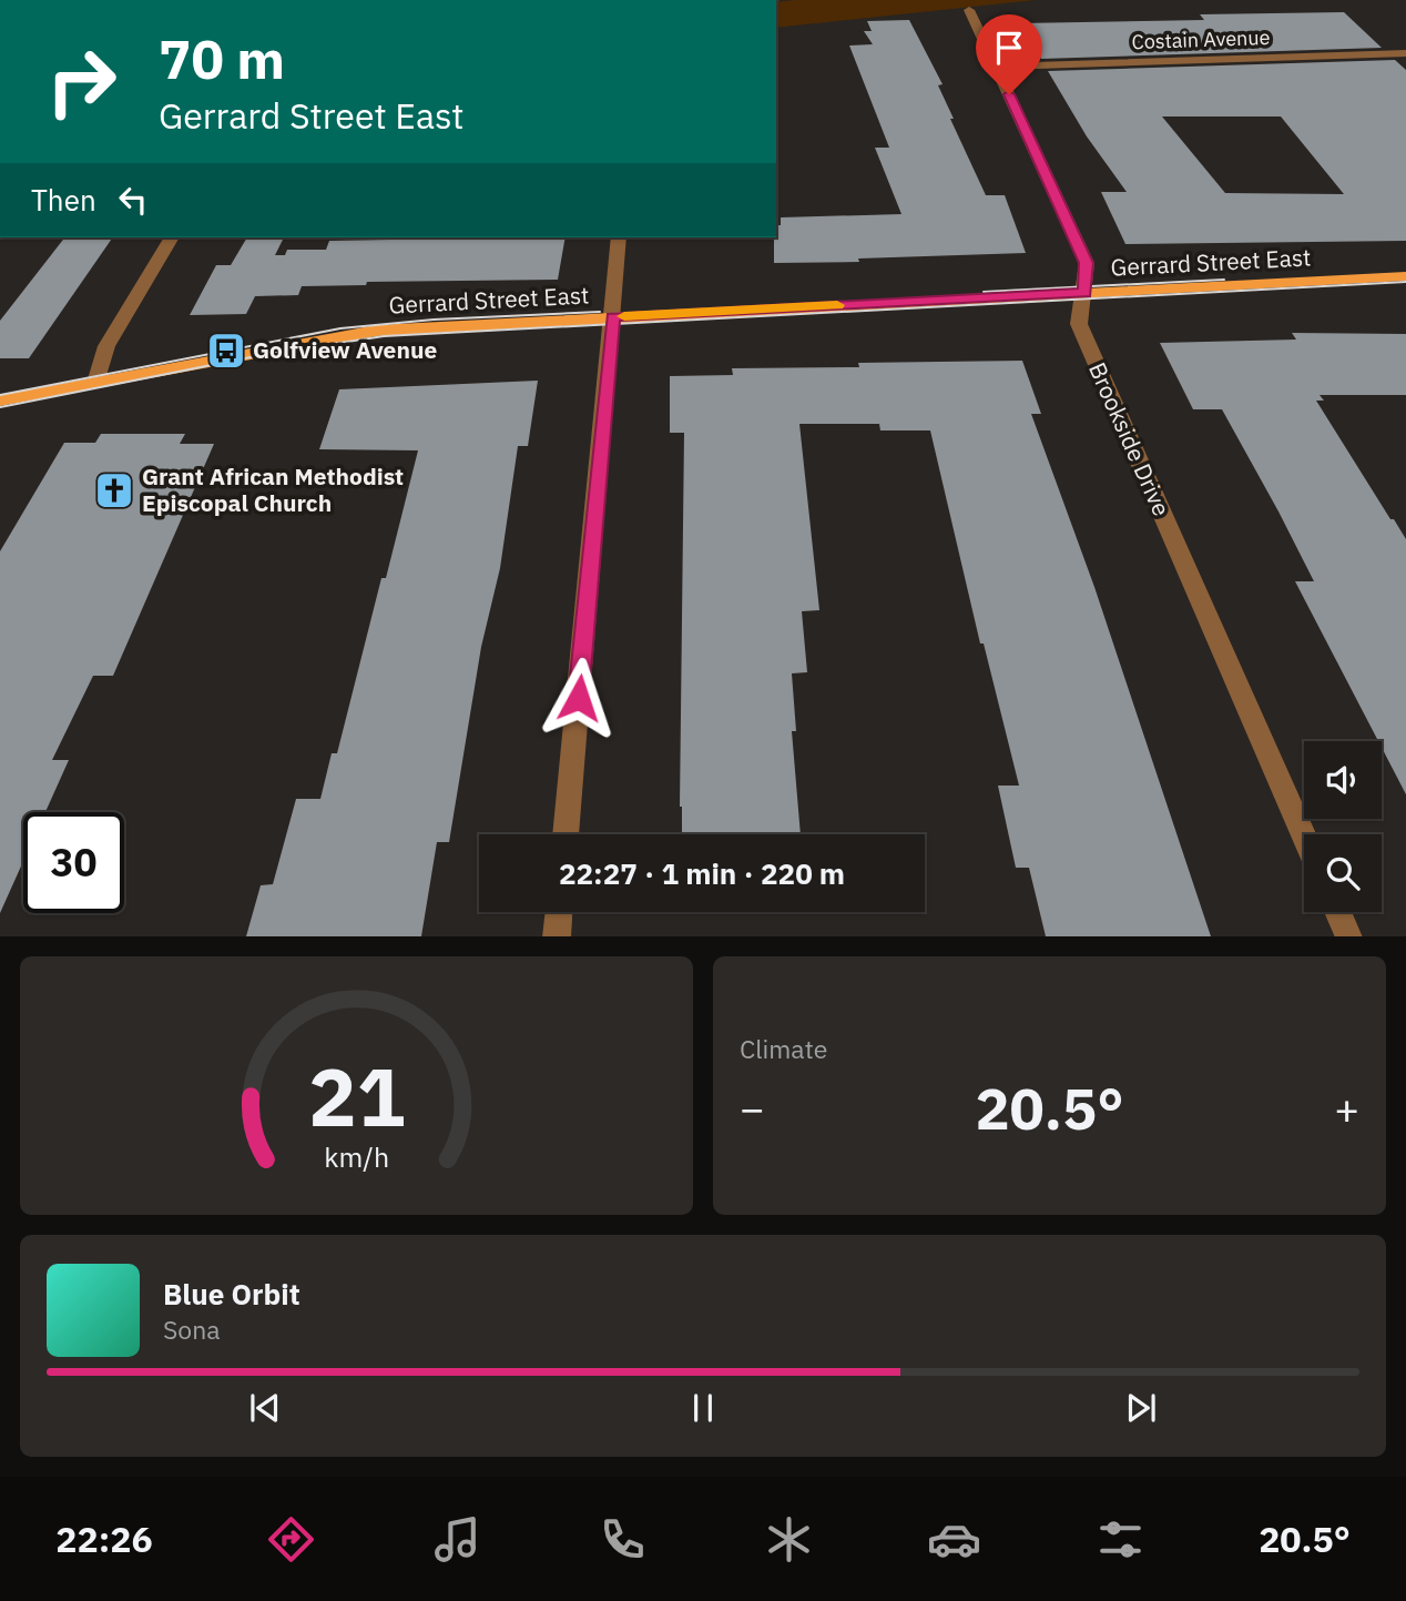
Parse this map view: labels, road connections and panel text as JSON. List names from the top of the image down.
{
  "streets": {
    "main road": ["Gerrard Street East"],
    "street": ["Costain Avenue", "Brookside Drive"]
  },
  "crossings": [
    ["Costain Avenue", "Brookside Drive"],
    ["Gerrard Street East", "Brookside Drive"]
  ],
  "places": {
    "bus stop": ["Golfview Avenue"],
    "church": ["Grant African Methodist Episcopal Church"]
  },
  "page": {
    "turn": ["70 m", "Gerrard Street East"],
    "then": "Then",
    "limit": "30",
    "trip": "22:27 · 1 min · 220 m",
    "tile": "Climate",
    "heat": ["−", "20.5°", "+"],
    "song": ["Blue Orbit", "Sona"],
    "tabs": ["22:26", "20.5°"],
    "gauge": ["21", "km/h"]
  }
}
